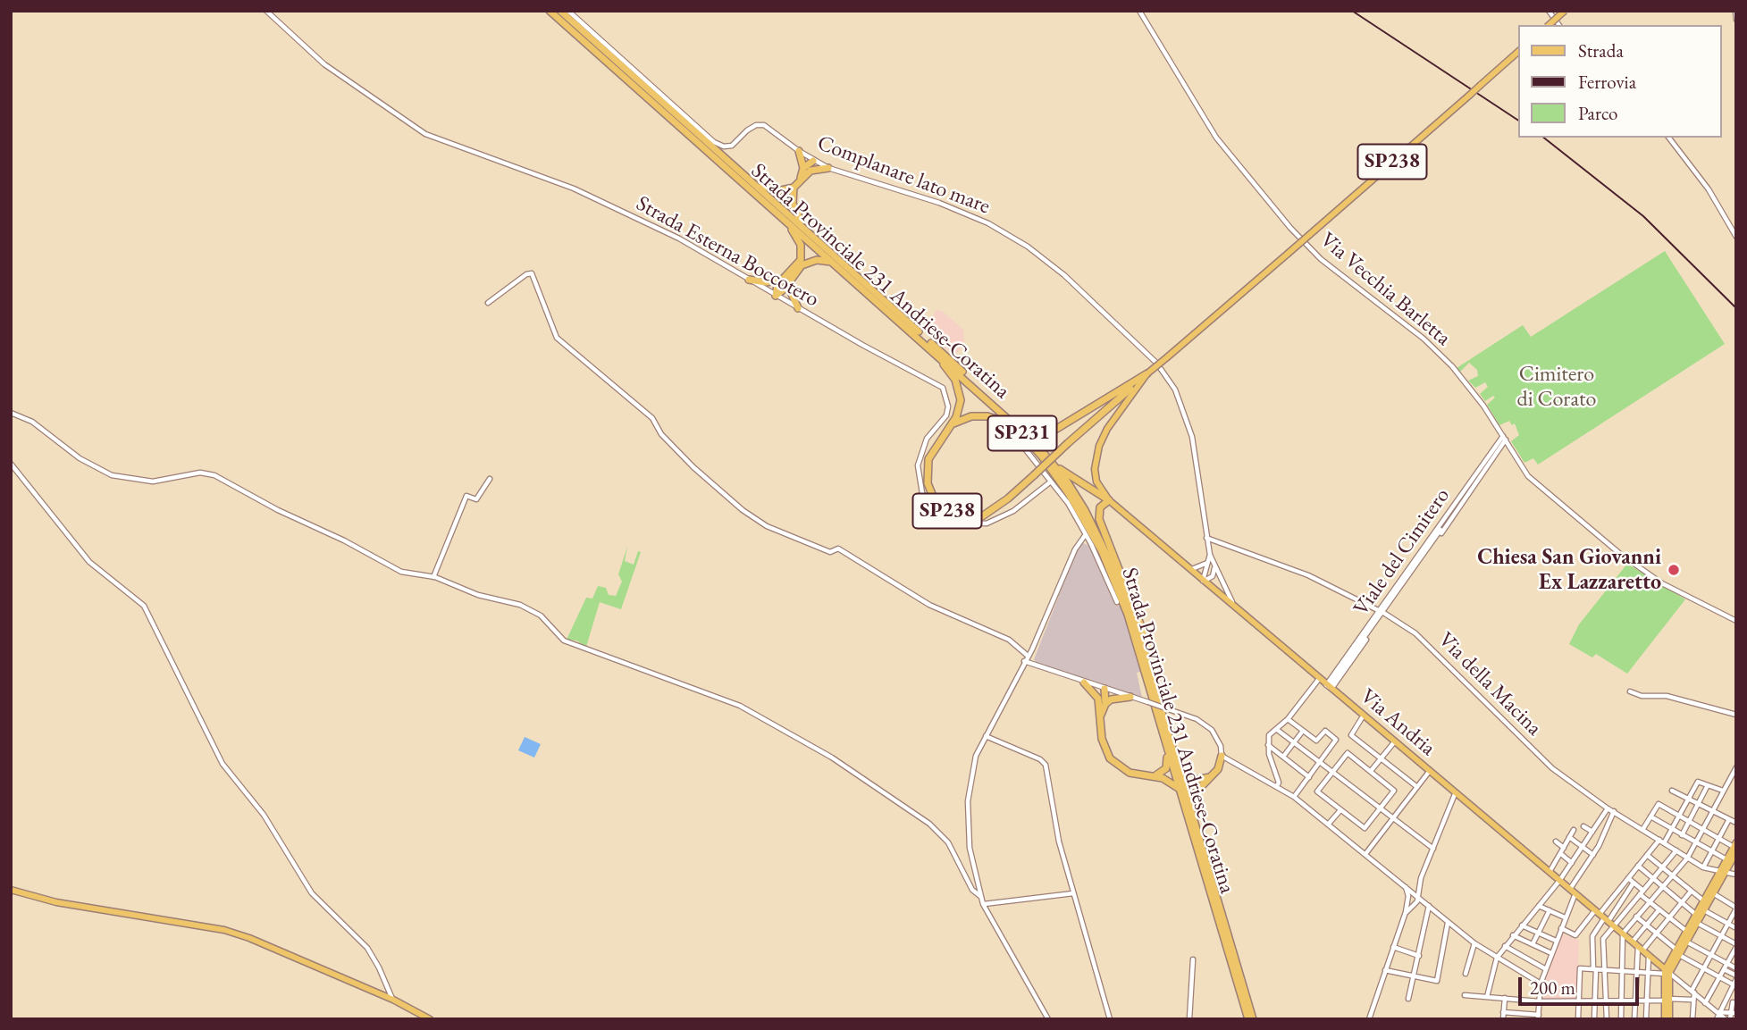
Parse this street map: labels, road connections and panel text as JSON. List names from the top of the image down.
{
  "streets": {
    "highway": ["SP238", "Strada Provinciale 231 Andriese-Coratina", "SP231"],
    "main road": ["Via Andria"],
    "street": [
      "Complanare lato mare",
      "Strada Esterna Boccotero",
      "Via Vecchia Barletta",
      "Viale del Cimitero",
      "Via della Macina"
    ]
  },
  "crossings": [
    ["Complanare lato mare", "Via della Macina"],
    ["Complanare lato mare", "Via Andria"],
    ["Via Vecchia Barletta", "Viale del Cimitero"],
    ["Viale del Cimitero", "Via della Macina"],
    ["Viale del Cimitero", "Via Andria"]
  ],
  "parks": ["Cimitero di Corato"],
  "places": ["Chiesa San Giovanni Ex Lazzaretto"],
  "legend": ["Strada", "Ferrovia", "Parco"],
  "scale_bar": "200 m"
}
